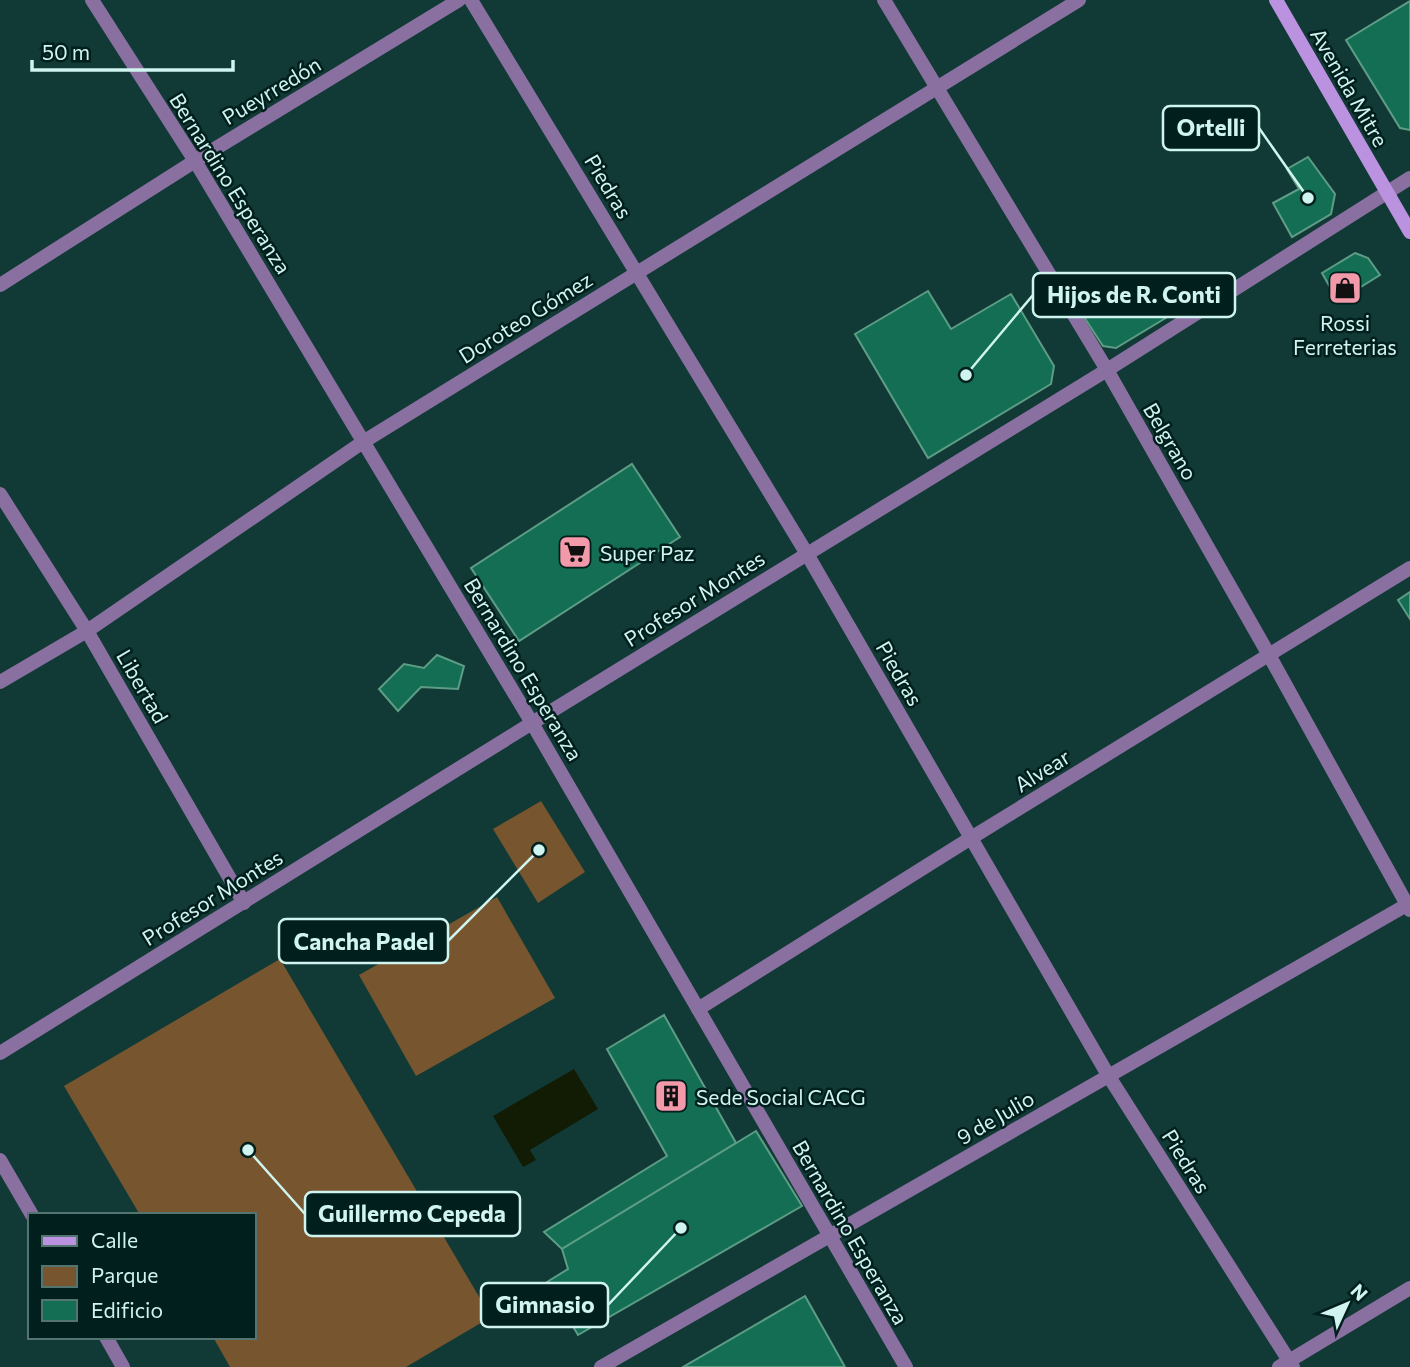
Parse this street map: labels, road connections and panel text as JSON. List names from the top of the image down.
{
  "streets": {
    "main road": ["Avenida Mitre"],
    "street": [
      "Pueyrredón",
      "Bernardino Esperanza",
      "Piedras",
      "Doroteo Gómez",
      "Belgrano",
      "Profesor Montes",
      "Libertad",
      "Alvear",
      "9 de Julio"
    ]
  },
  "crossings": [
    ["Avenida Mitre", "Profesor Montes"],
    ["Pueyrredón", "Bernardino Esperanza"],
    ["Bernardino Esperanza", "Doroteo Gómez"],
    ["Bernardino Esperanza", "Profesor Montes"],
    ["Bernardino Esperanza", "Alvear"],
    ["Bernardino Esperanza", "9 de Julio"],
    ["Piedras", "Doroteo Gómez"],
    ["Piedras", "Profesor Montes"],
    ["Piedras", "Alvear"],
    ["Piedras", "9 de Julio"],
    ["Doroteo Gómez", "Belgrano"],
    ["Doroteo Gómez", "Libertad"],
    ["Belgrano", "Profesor Montes"],
    ["Belgrano", "Alvear"],
    ["Belgrano", "9 de Julio"],
    ["Profesor Montes", "Libertad"]
  ],
  "places": {
    "other": [
      "Ortelli",
      "Hijos de R. Conti",
      "Cancha Padel",
      "Guillermo Cepeda",
      "Gimnasio"
    ],
    "shop": ["Rossi Ferreterias"],
    "supermarket": ["Super Paz"],
    "building": ["Sede Social CACG"]
  },
  "legend": ["Calle", "Parque", "Edificio"],
  "scale_bar": "50 m",
  "north": "top right"
}
